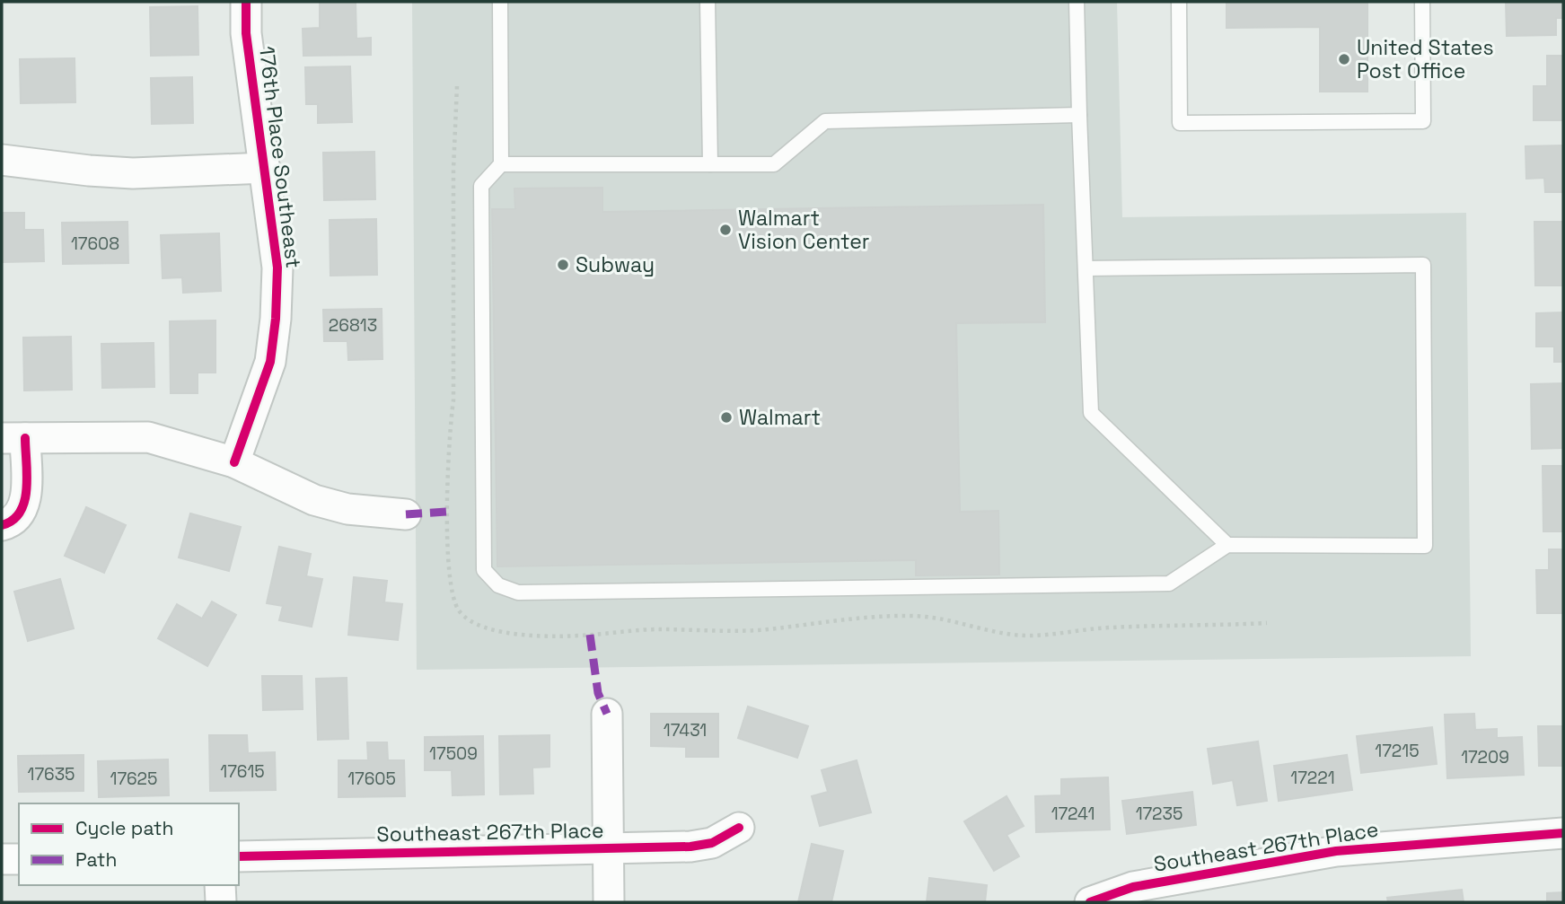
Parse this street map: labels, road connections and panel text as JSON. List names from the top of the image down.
{
  "streets": {
    "street": ["176th Place Southeast", "Southeast 267th Place"]
  },
  "places": [
    "United States Post Office",
    "Walmart Vision Center",
    "Subway",
    "Walmart"
  ],
  "house_numbers": [
    "17608",
    "26813",
    "17431",
    "17215",
    "17509",
    "17209",
    "17615",
    "17635",
    "17221",
    "17625",
    "17605",
    "17241",
    "17235"
  ],
  "legend": ["Cycle path", "Path"]
}
